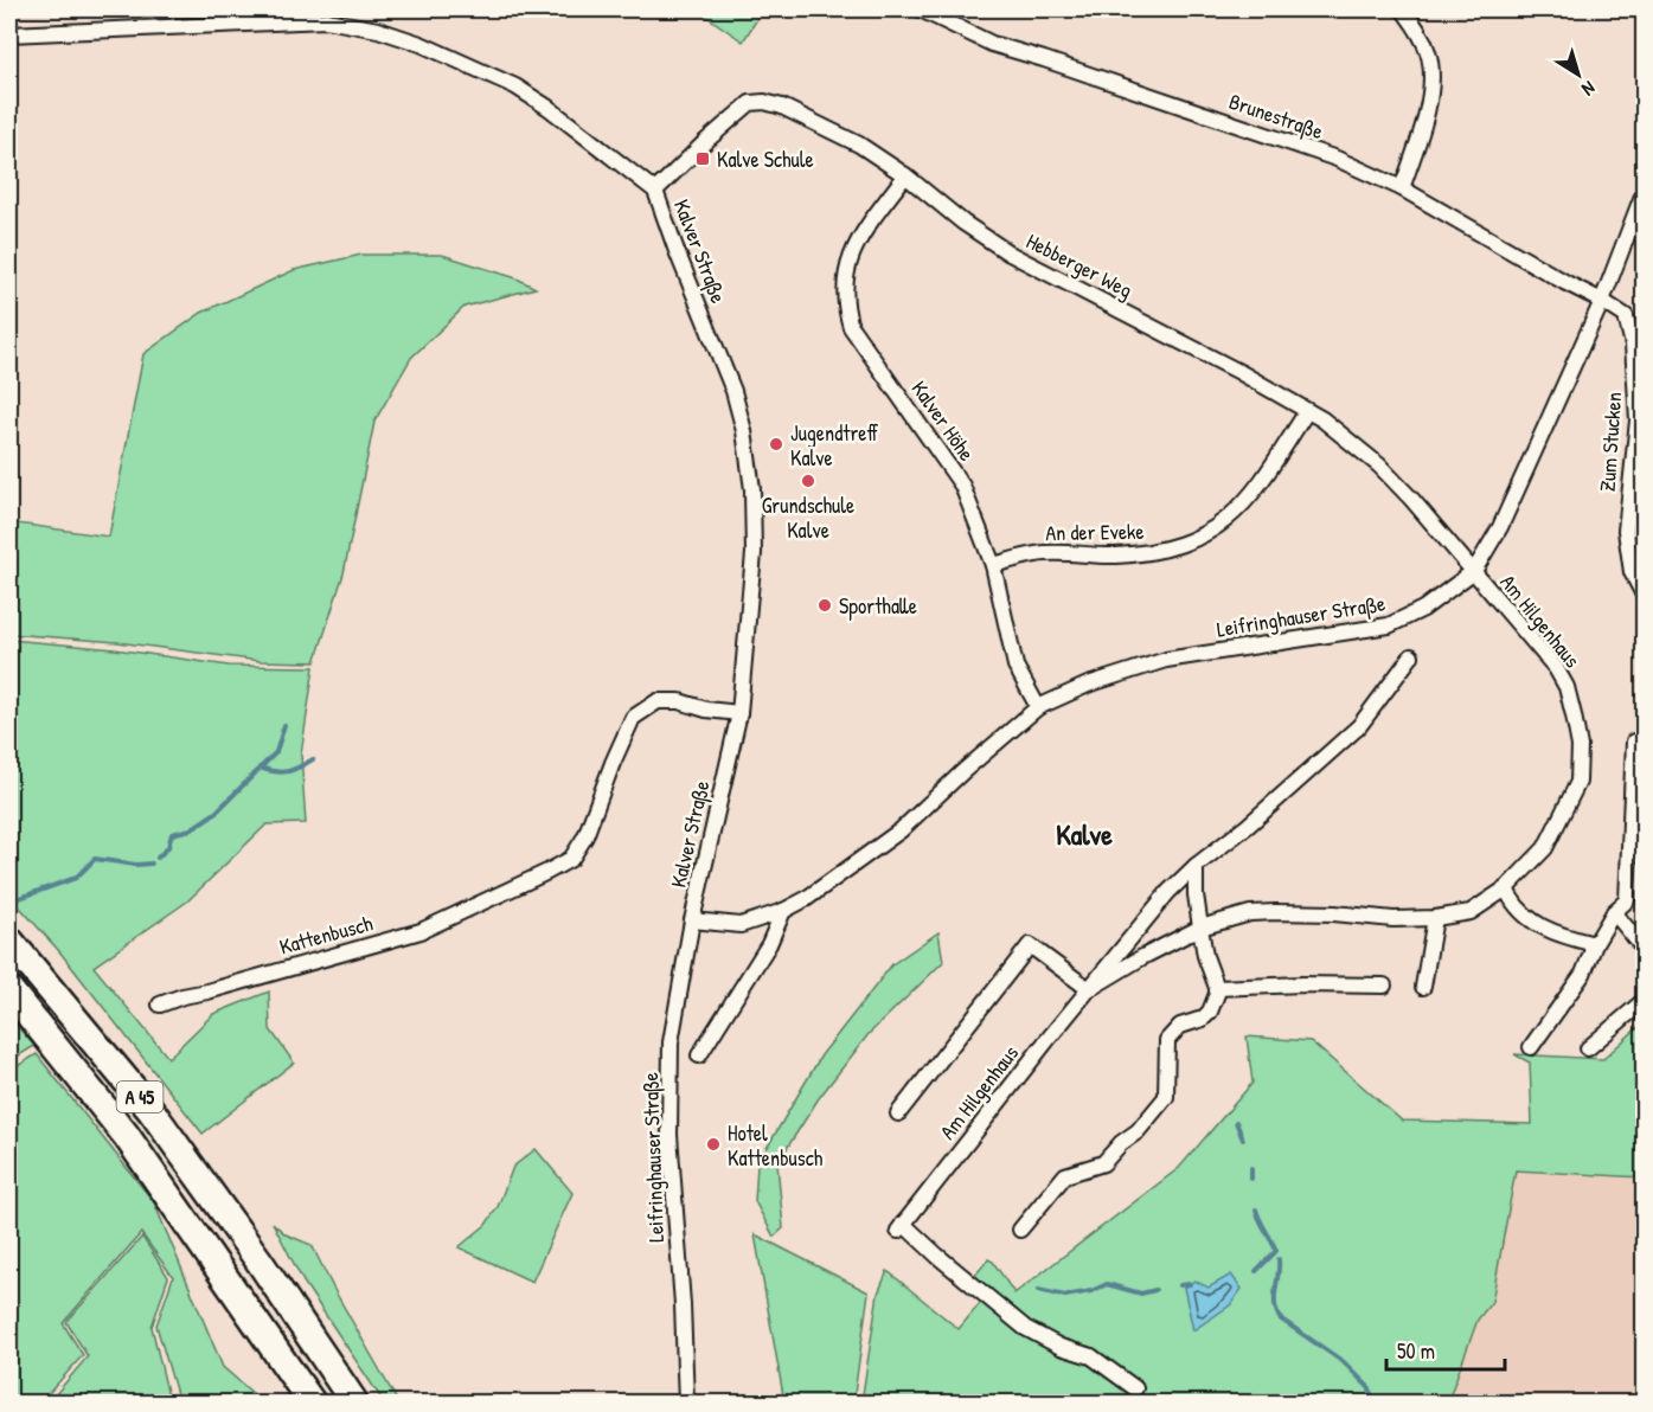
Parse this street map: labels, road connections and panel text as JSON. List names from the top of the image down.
{
  "streets": {
    "highway": ["A 45"],
    "street": [
      "Brunestraße",
      "Kalver Straße",
      "Hebberger Weg",
      "Kalver Höhe",
      "Zum Stucken",
      "An der Eveke",
      "Leifringhauser Straße",
      "Am Hilgenhaus",
      "Kattenbusch"
    ]
  },
  "crossings": [
    ["Brunestraße", "Zum Stucken"],
    ["Brunestraße", "Leifringhauser Straße"],
    ["Kalver Straße", "Hebberger Weg"],
    ["Kalver Straße", "Leifringhauser Straße"],
    ["Kalver Straße", "Kattenbusch"],
    ["Hebberger Weg", "Kalver Höhe"],
    ["Hebberger Weg", "An der Eveke"],
    ["Hebberger Weg", "Leifringhauser Straße"],
    ["Hebberger Weg", "Am Hilgenhaus"],
    ["Kalver Höhe", "An der Eveke"],
    ["Kalver Höhe", "Leifringhauser Straße"],
    ["Zum Stucken", "Leifringhauser Straße"],
    ["Leifringhauser Straße", "Am Hilgenhaus"]
  ],
  "districts": ["Kalve"],
  "places": {
    "transit": ["Kalve Schule"],
    "other": [
      "Jugendtreff Kalve",
      "Grundschule Kalve",
      "Sporthalle",
      "Hotel Kattenbusch"
    ]
  },
  "scale_bar": "50 m",
  "north": "bottom right"
}
